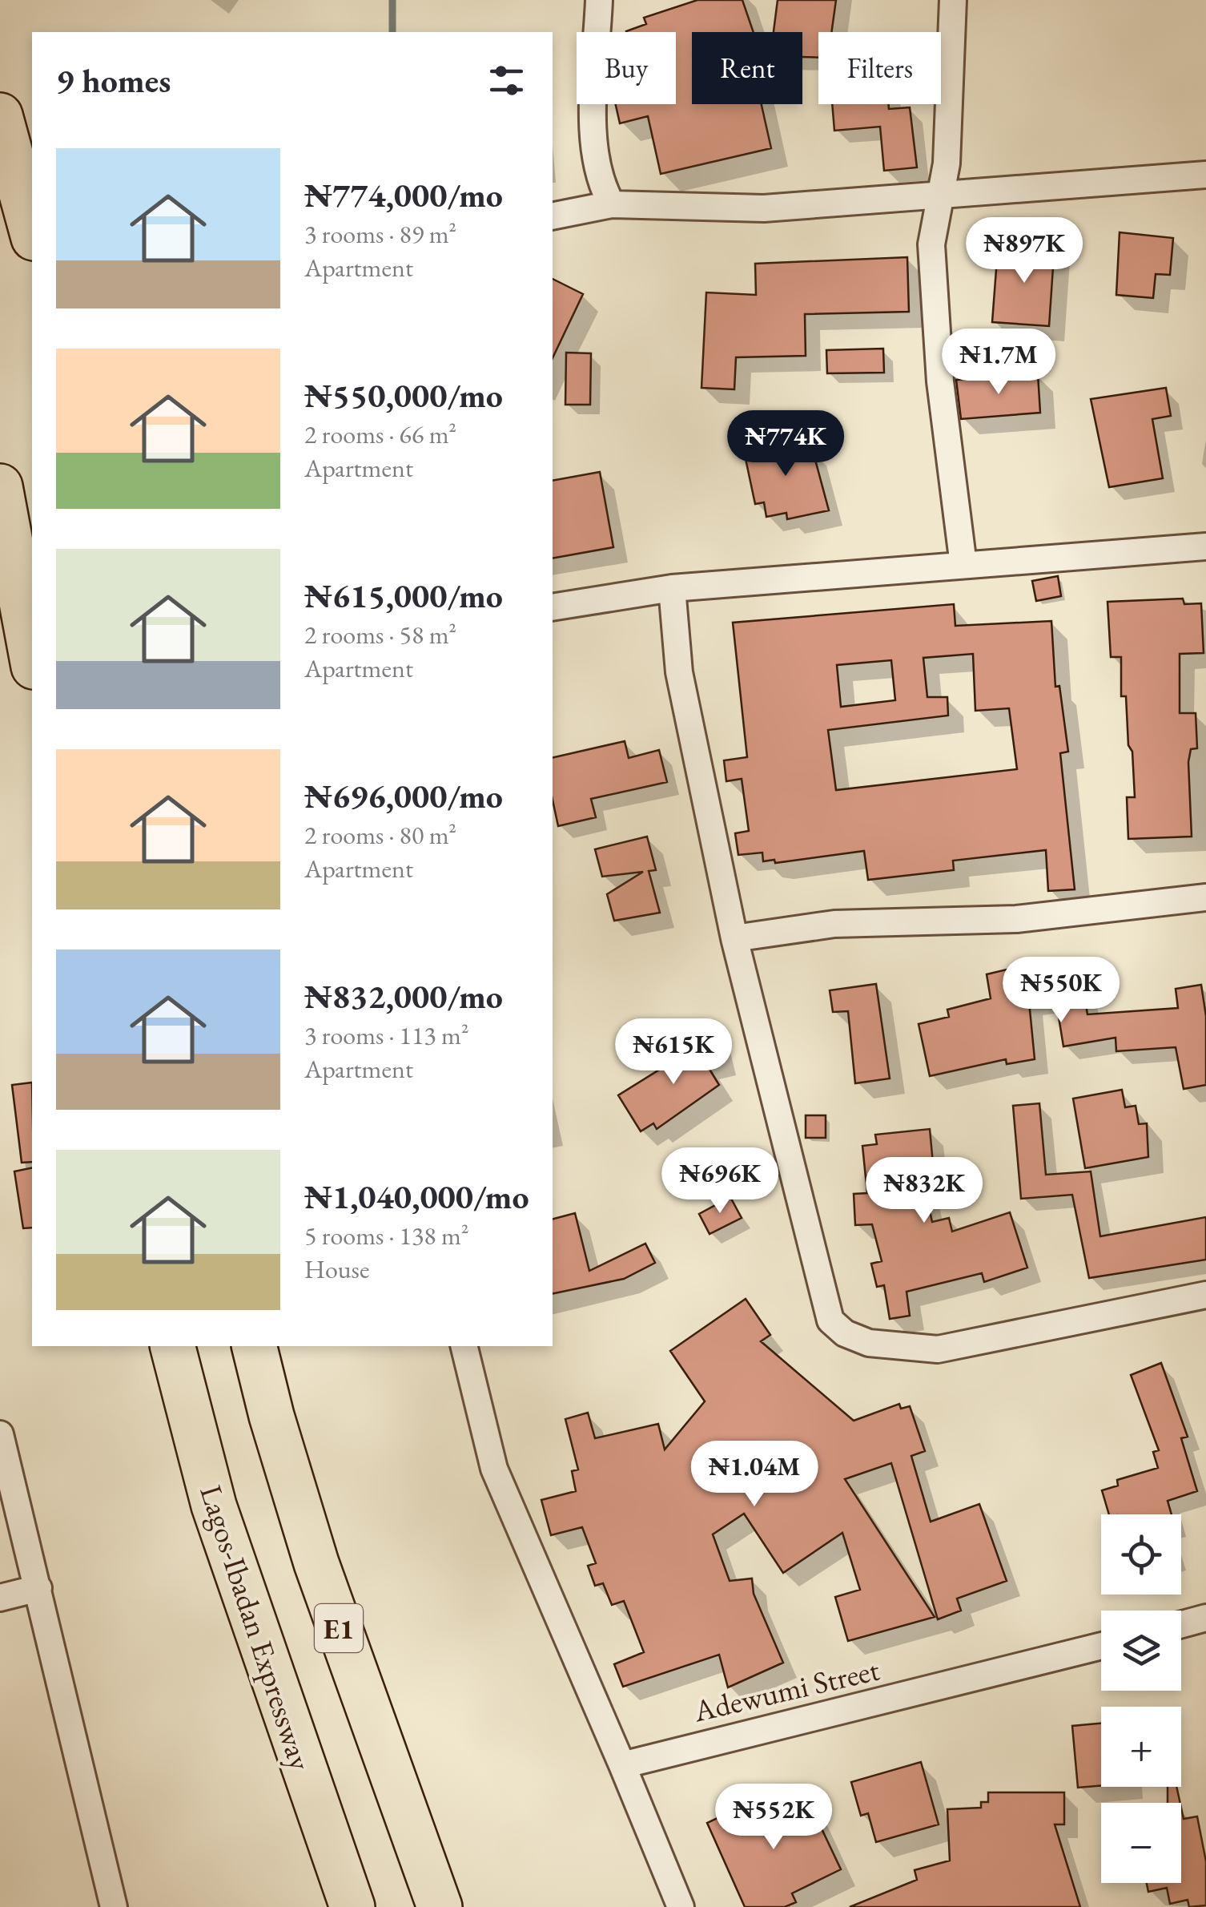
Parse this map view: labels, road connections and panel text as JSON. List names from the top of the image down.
{
  "streets": {
    "highway": ["Lagos-Ibadan Expressway", "E1"],
    "street": ["Adewumi Street"]
  },
  "page": {
    "chip": ["Buy", "Rent", "Filters"],
    "heading": "9 homes",
    "list": [
      {
        "name": "₦774,000/mo",
        "note": "3 rooms · 89 m² · Apartment"
      },
      {
        "name": "₦550,000/mo",
        "note": "2 rooms · 66 m² · Apartment"
      },
      {
        "name": "₦615,000/mo",
        "note": "2 rooms · 58 m² · Apartment"
      },
      {
        "name": "₦696,000/mo",
        "note": "2 rooms · 80 m² · Apartment"
      },
      {
        "name": "₦832,000/mo",
        "note": "3 rooms · 113 m² · Apartment"
      },
      {
        "name": "₦1,040,000/mo",
        "note": "5 rooms · 138 m² · House"
      }
    ],
    "price": [
      "₦897K",
      "₦1.7M",
      "₦774K",
      "₦550K",
      "₦615K",
      "₦696K",
      "₦832K",
      "₦1.04M",
      "₦552K"
    ],
    "map_buttons": ["+", "−"]
  }
}
